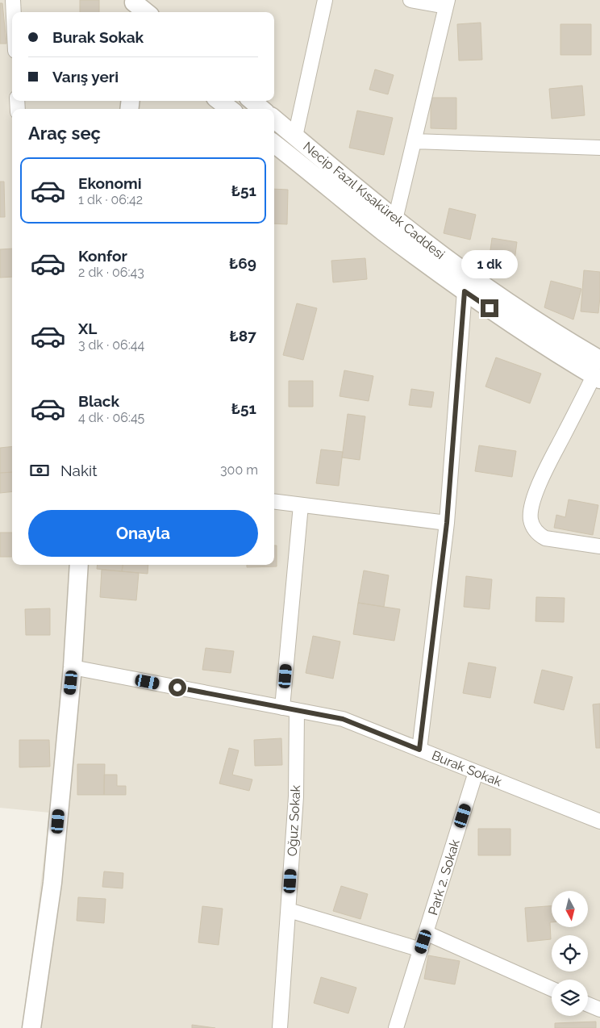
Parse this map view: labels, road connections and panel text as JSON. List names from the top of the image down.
{
  "streets": {
    "street": [
      "Necip Fazıl Kısakürek Caddesi",
      "Burak Sokak",
      "Oğuz Sokak",
      "Park 2. Sokak"
    ]
  },
  "crossings": [
    ["Burak Sokak", "Oğuz Sokak"],
    ["Burak Sokak", "Park 2. Sokak"]
  ],
  "north": "bottom",
  "page": {
    "banner": ["Burak Sokak", "Varış yeri"],
    "heading": "Araç seç",
    "list": [
      {
        "name": "Ekonomi",
        "note": "1 dk · 06:42",
        "value": "₺51"
      },
      {
        "name": "Konfor",
        "note": "2 dk · 06:43",
        "value": "₺69"
      },
      {
        "name": "XL",
        "note": "3 dk · 06:44",
        "value": "₺87"
      },
      {
        "name": "Black",
        "note": "4 dk · 06:45",
        "value": "₺51"
      }
    ],
    "bubble": "1 dk",
    "pay": ["Nakit", "300 m"],
    "buttons": "Onayla"
  }
}
